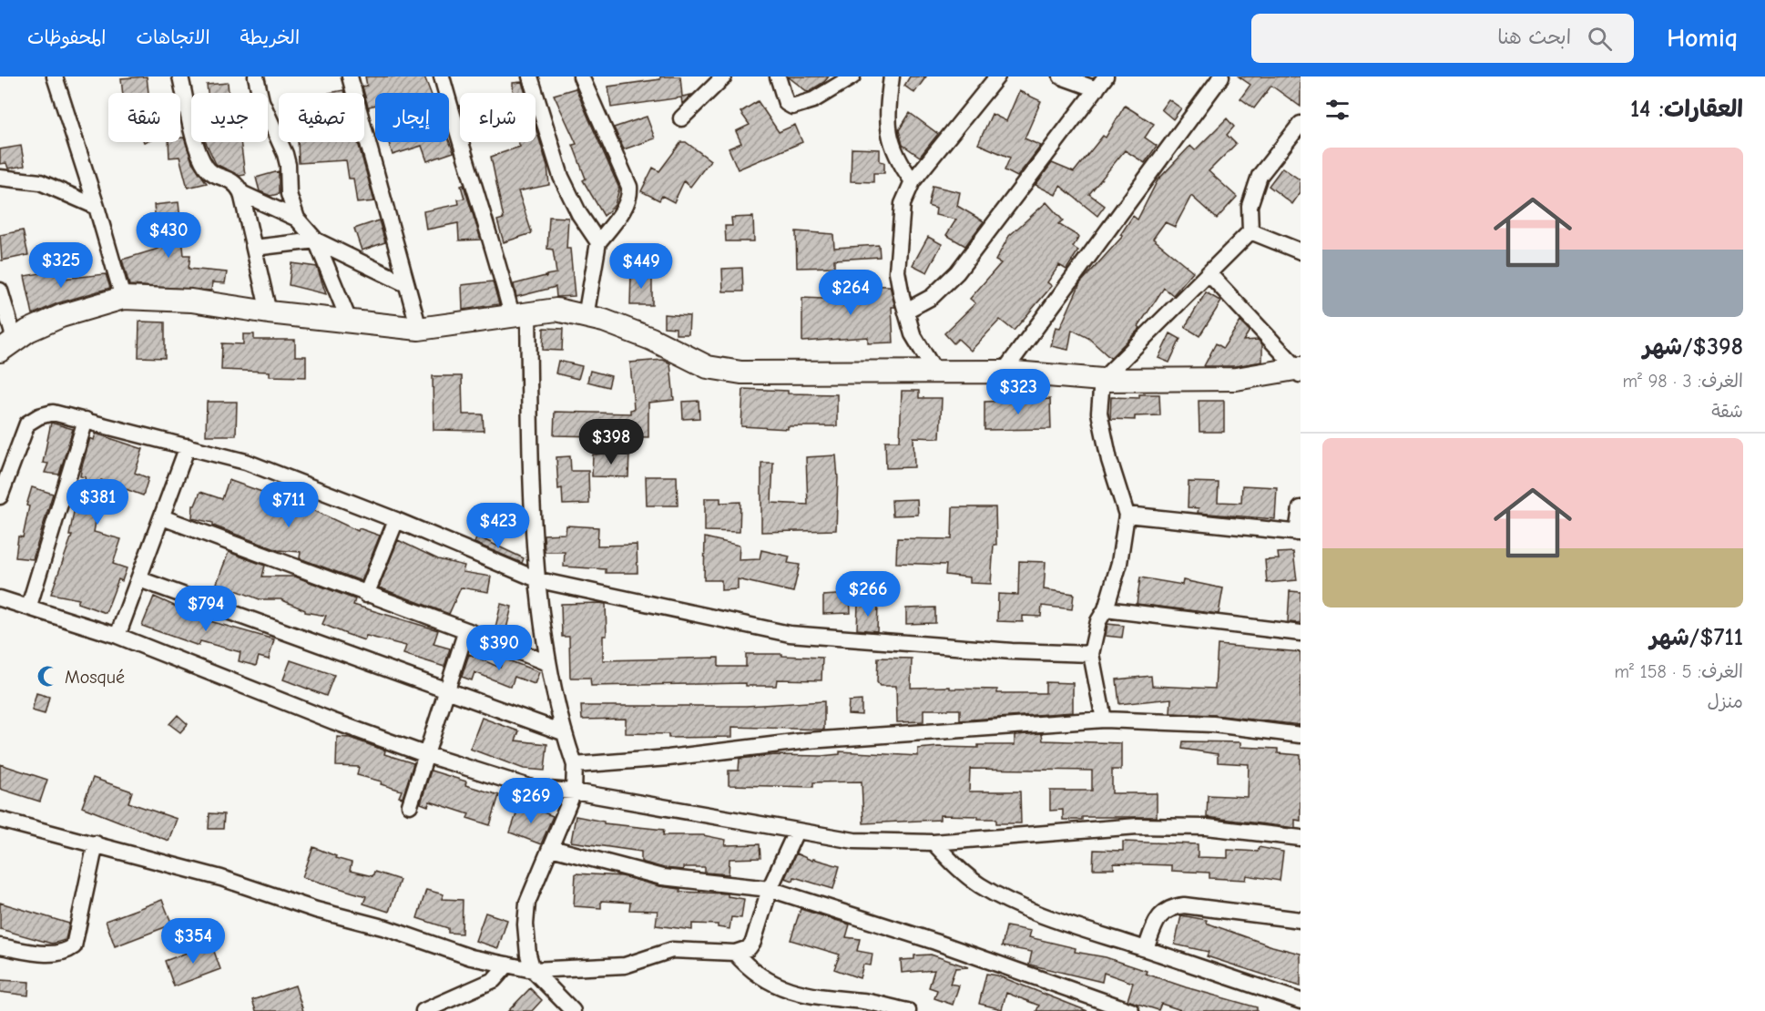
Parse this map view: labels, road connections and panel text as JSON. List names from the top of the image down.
{
  "places": {
    "mosque": ["Mosqué"]
  },
  "page": {
    "header": "Homiq",
    "search": "ابحث هنا",
    "nav": ["الخريطة", "الاتجاهات", "المحفوظات"],
    "heading": "العقارات: 14",
    "chip": [
      "شراء",
      "إيجار",
      "تصفية",
      "جديد",
      "شقة"
    ],
    "list": [
      {
        "name": "$398/شهر",
        "note": "الغرف: 3 · 98 m² · شقة"
      },
      {
        "name": "$711/شهر",
        "note": "الغرف: 5 · 158 m² · منزل"
      }
    ],
    "price": [
      "$430",
      "$325",
      "$449",
      "$264",
      "$323",
      "$398",
      "$381",
      "$711",
      "$423",
      "$266",
      "$794",
      "$390",
      "$269",
      "$354"
    ]
  }
}
